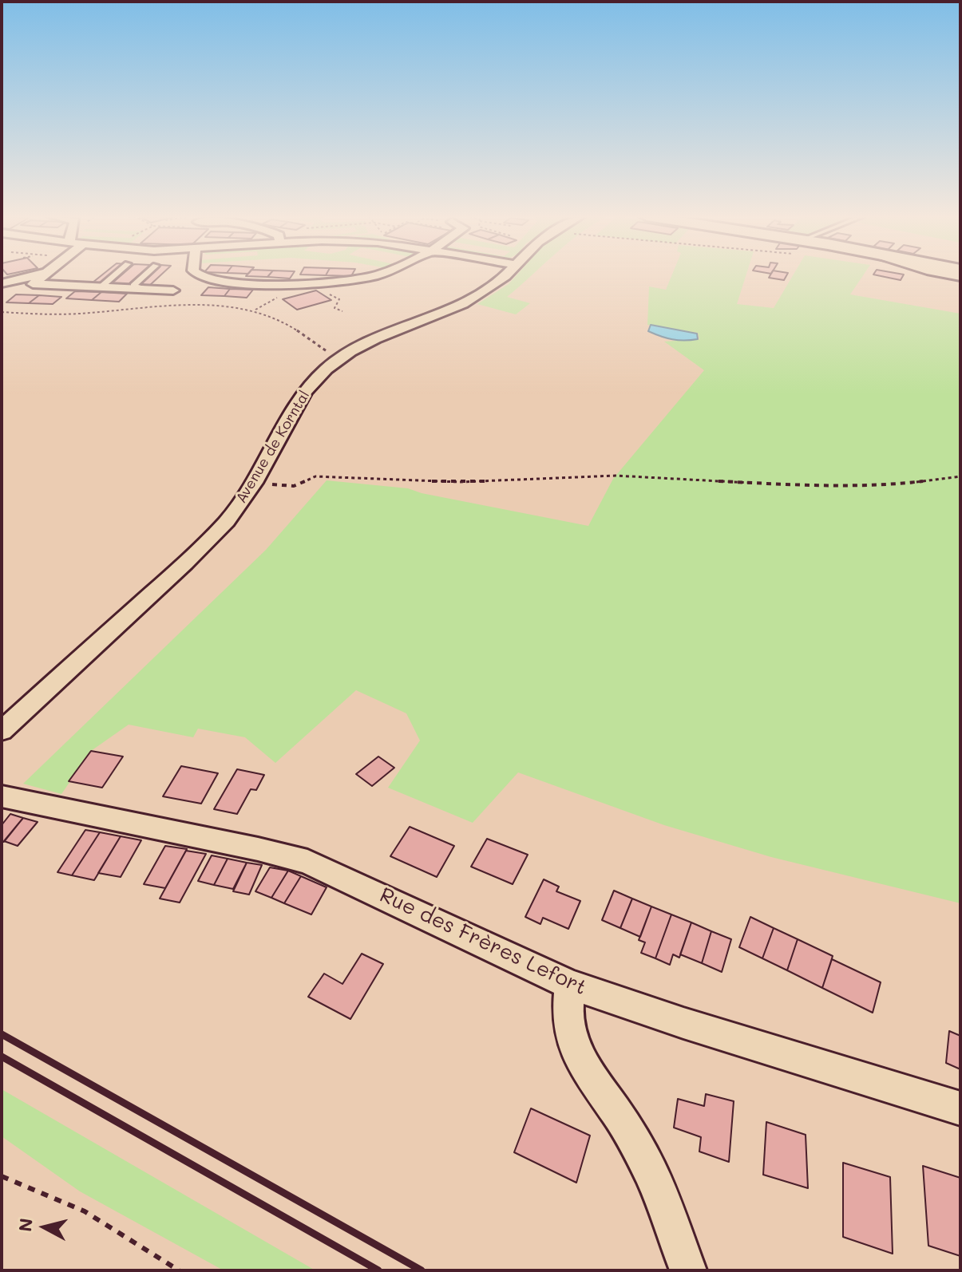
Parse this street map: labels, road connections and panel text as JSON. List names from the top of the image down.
{
  "streets": {
    "street": ["Avenue de Korntal", "Rue des Frères Lefort"]
  },
  "north": "left"
}
